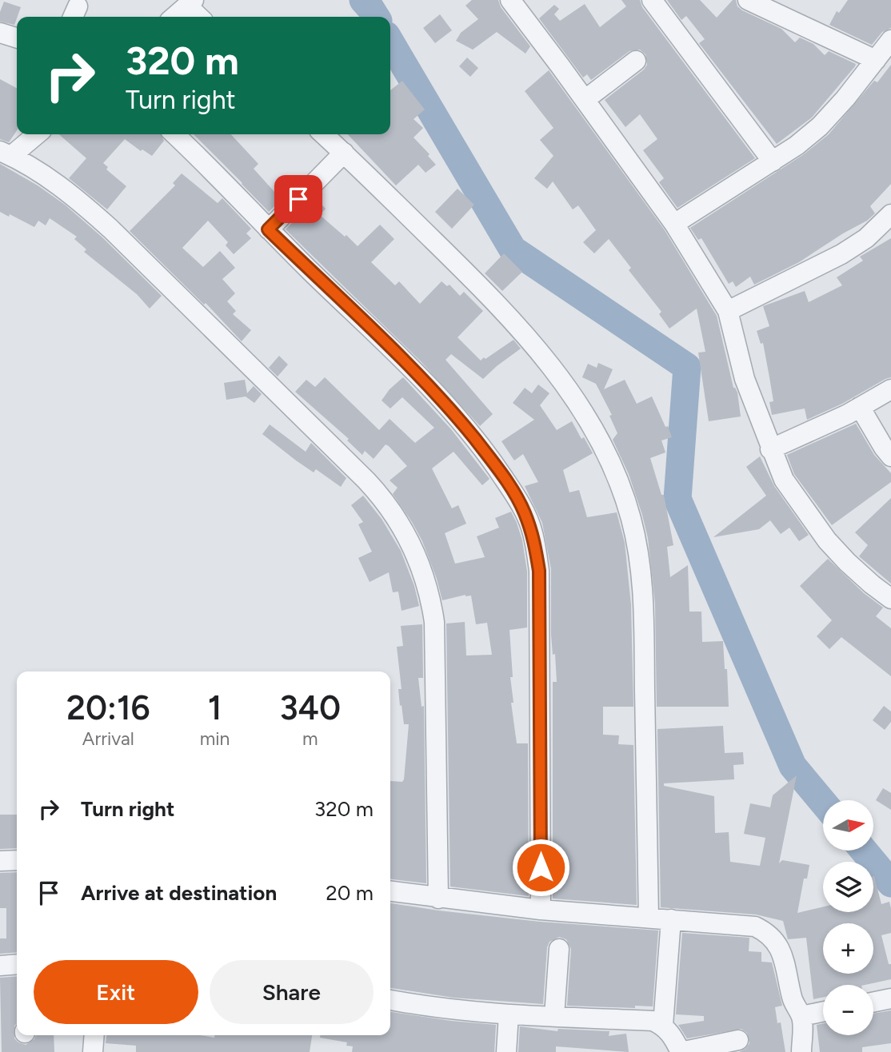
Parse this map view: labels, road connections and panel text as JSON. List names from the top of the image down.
{
  "north": "right",
  "page": {
    "turn": ["320 m", "Turn right"],
    "eta": [
      "20:16",
      "Arrival",
      "1",
      "min",
      "340",
      "m"
    ],
    "list": [
      {
        "name": "Turn right",
        "value": "320 m"
      },
      {
        "name": "Arrive at destination",
        "value": "20 m"
      }
    ],
    "map_buttons": ["+", "−"],
    "buttons": ["Exit", "Share"]
  }
}
